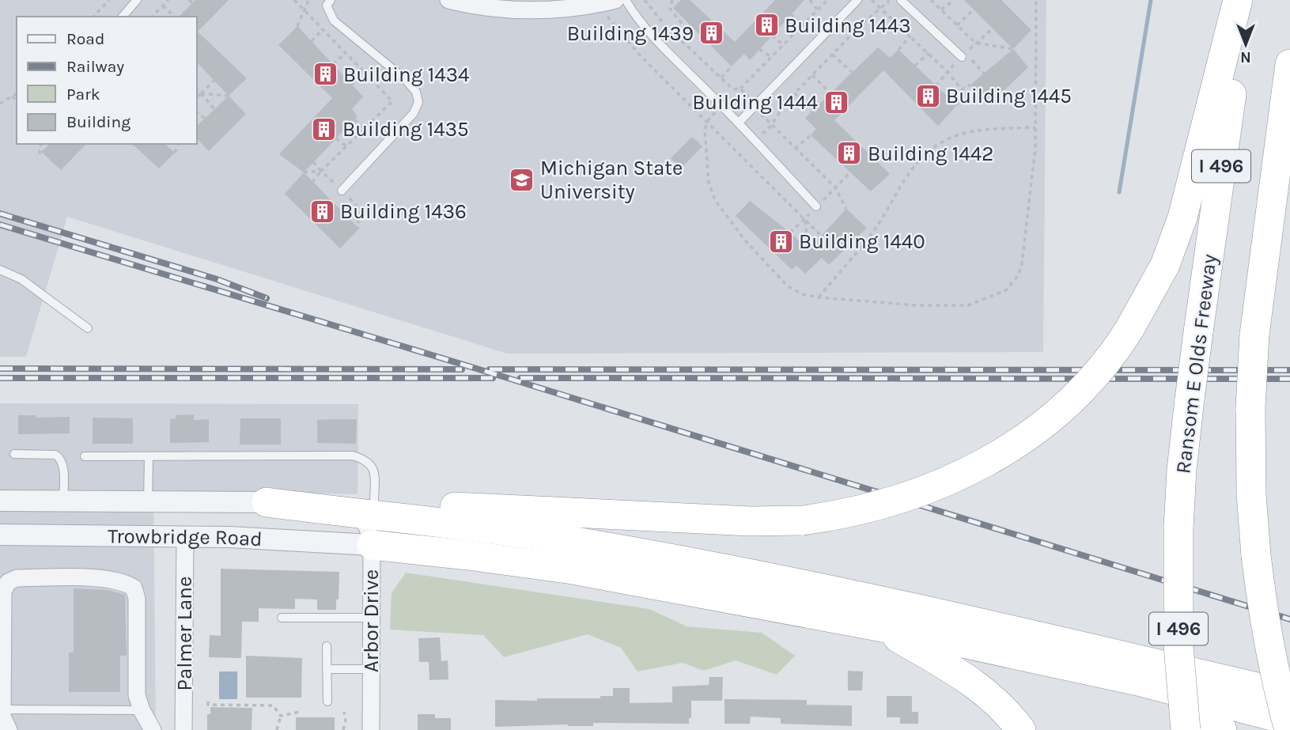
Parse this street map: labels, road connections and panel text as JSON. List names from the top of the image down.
{
  "streets": {
    "highway": ["I 496", "Ransom E Olds Freeway"],
    "street": ["Trowbridge Road", "Arbor Drive", "Palmer Lane"]
  },
  "crossings": [
    ["Trowbridge Road", "Arbor Drive"],
    ["Trowbridge Road", "Palmer Lane"]
  ],
  "places": {
    "building": [
      "Building 1443",
      "Building 1439",
      "Building 1434",
      "Building 1445",
      "Building 1444",
      "Building 1435",
      "Building 1442",
      "Building 1436",
      "Building 1440"
    ],
    "school or university": ["Michigan State University"]
  },
  "legend": [
    "Road",
    "Railway",
    "Park",
    "Building"
  ],
  "north": "bottom"
}
